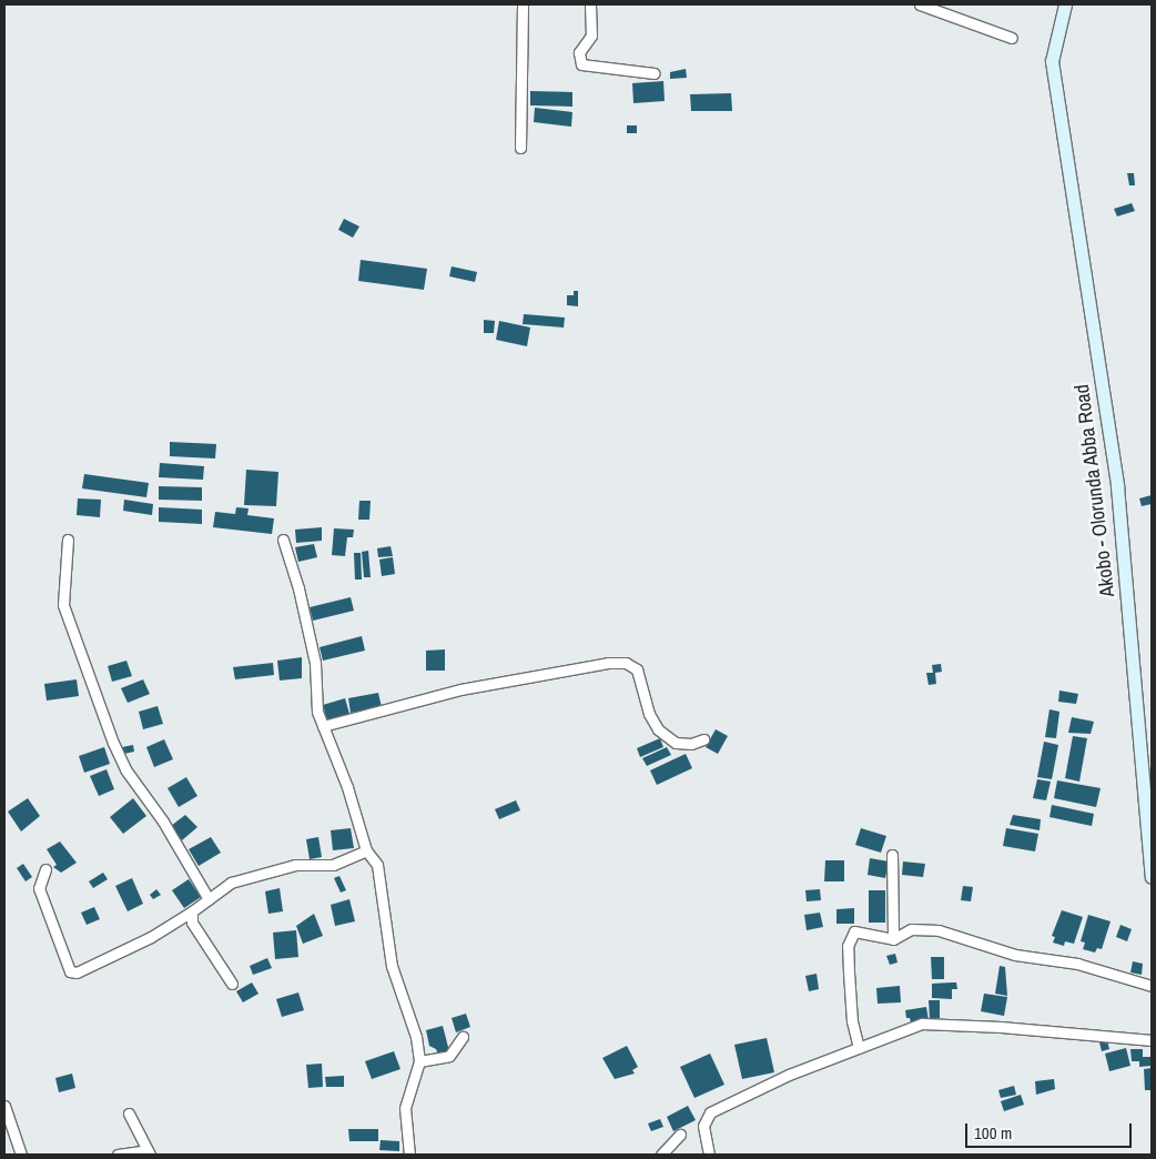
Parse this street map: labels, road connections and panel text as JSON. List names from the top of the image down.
{
  "streets": {
    "main road": ["Akobo - Olorunda Abba Road"]
  },
  "scale_bar": "100 m"
}
